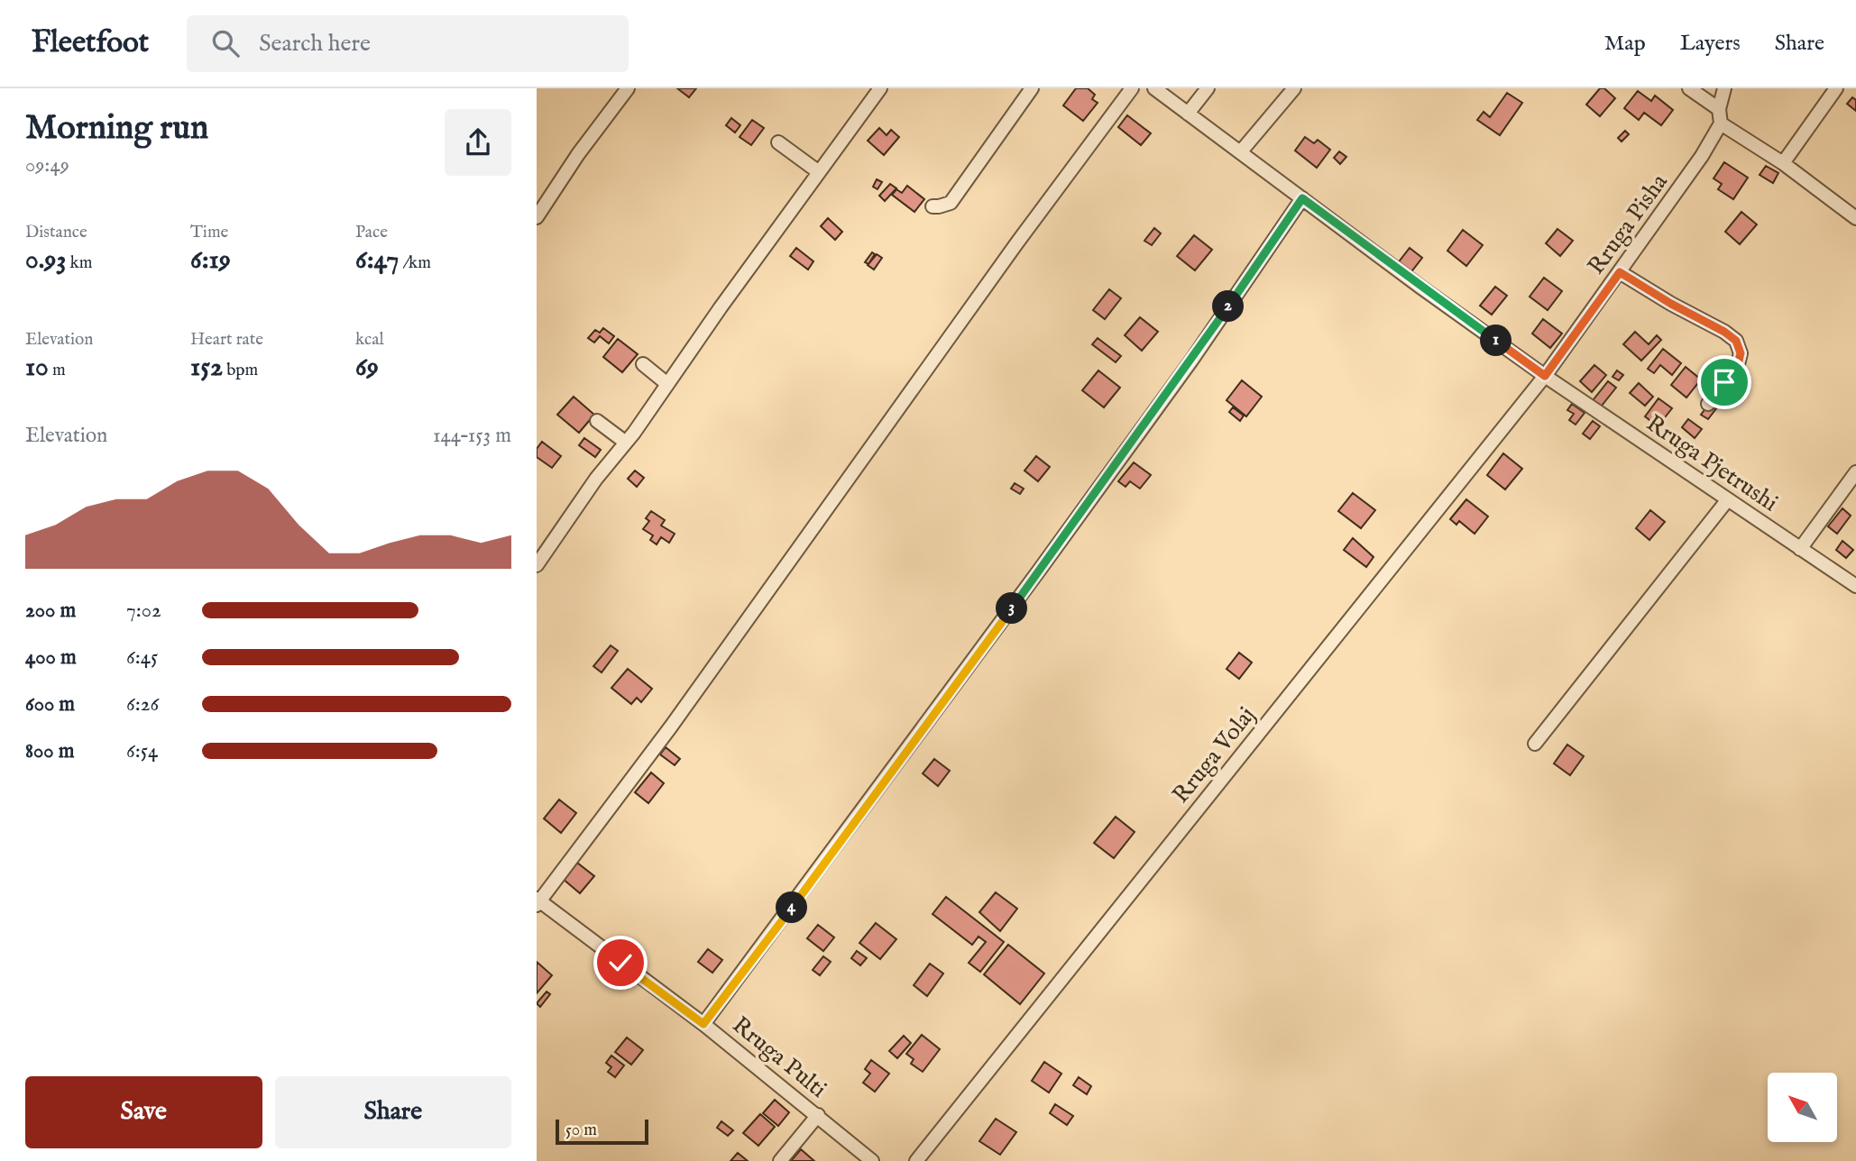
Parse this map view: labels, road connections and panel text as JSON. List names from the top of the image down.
{
  "streets": {
    "street": [
      "Rruga Pisha",
      "Rruga Pjetrushi",
      "Rruga Volaj",
      "Rruga Pulti"
    ]
  },
  "crossings": [
    ["Rruga Pisha", "Rruga Pjetrushi"],
    ["Rruga Pisha", "Rruga Volaj"],
    ["Rruga Pjetrushi", "Rruga Volaj"]
  ],
  "scale_bar": "50 m",
  "north": "top left",
  "page": {
    "header": "Fleetfoot",
    "search": "Search here",
    "nav": ["Map", "Layers", "Share"],
    "heading": ["Morning run", "09:49"],
    "stats": [
      ["Distance", "0.93 km"],
      ["Time", "6:19"],
      ["Pace", "6:47 /km"],
      ["Elevation", "10 m"],
      ["Heart rate", "152 bpm"],
      ["kcal", "69"]
    ],
    "pins": [
      "2",
      "1",
      "3",
      "4"
    ],
    "chart": ["Elevation", "144–153 m"],
    "list": [
      {
        "name": "200 m",
        "note": "7:02"
      },
      {
        "name": "400 m",
        "note": "6:45"
      },
      {
        "name": "600 m",
        "note": "6:26"
      },
      {
        "name": "800 m",
        "note": "6:54"
      }
    ],
    "buttons": ["Save", "Share"],
    "scale": "50 m"
  }
}
